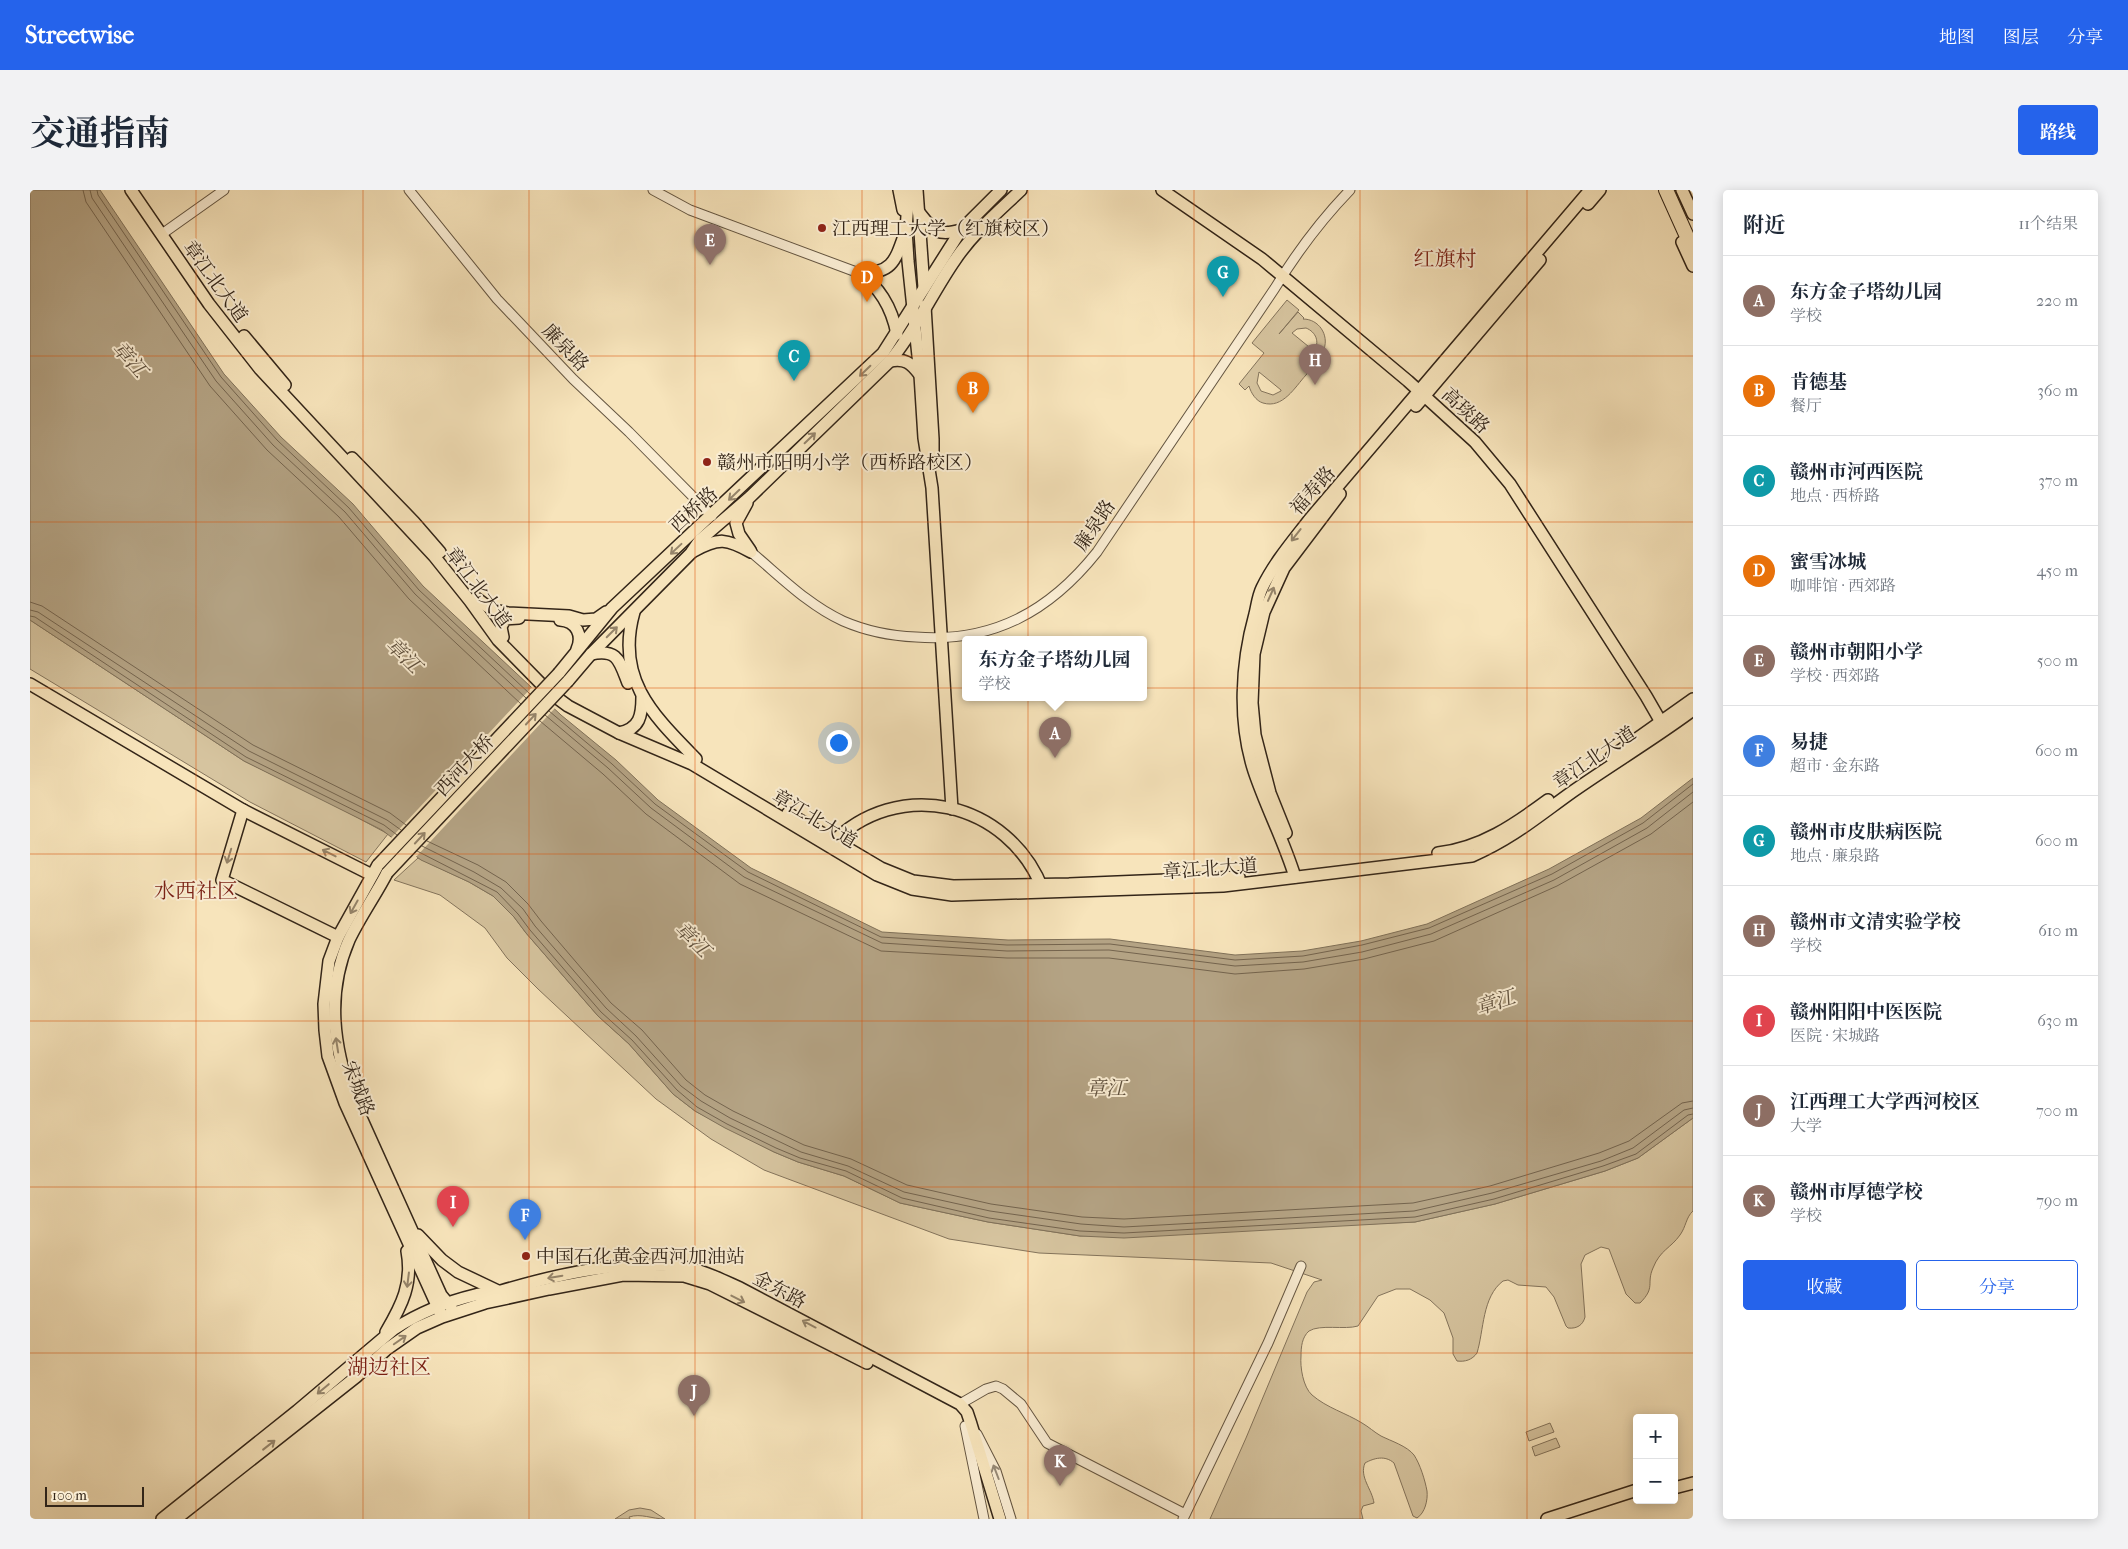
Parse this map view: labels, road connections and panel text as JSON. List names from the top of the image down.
{
  "streets": {
    "main road": [
      "章江北大道",
      "高琰路",
      "福寿路",
      "西桥路",
      "西河大桥",
      "宋城路",
      "金东路"
    ],
    "street": ["廉泉路"]
  },
  "crossings": [
    ["章江北大道", "高琰路"],
    ["章江北大道", "福寿路"],
    ["廉泉路", "高琰路"],
    ["廉泉路", "西桥路"],
    ["高琰路", "福寿路"],
    ["西桥路", "西河大桥"],
    ["西河大桥", "宋城路"],
    ["宋城路", "金东路"]
  ],
  "districts": ["红旗村", "水西社区", "湖边社区"],
  "water": ["章江"],
  "places": ["江西理工大学（红旗校区）", "赣州市阳明小学（西桥路校区）", "中国石化黄金西河加油站"],
  "scale_bar": "100 m",
  "page": {
    "header": "Streetwise",
    "nav": ["地图", "图层", "分享"],
    "title": "交通指南",
    "buttons": [
      "路线",
      ["收藏", "分享"]
    ],
    "heading": ["附近", "11个结果"],
    "pins": [
      "E",
      "G",
      "D",
      "C",
      "H",
      "B",
      "A",
      "I",
      "F",
      "J",
      "K"
    ],
    "list": [
      {
        "mark": "A",
        "name": "东方金子塔幼儿园",
        "note": "学校",
        "value": "220 m"
      },
      {
        "mark": "B",
        "name": "肯德基",
        "note": "餐厅",
        "value": "360 m"
      },
      {
        "mark": "C",
        "name": "赣州市河西医院",
        "note": "地点 · 西桥路",
        "value": "370 m"
      },
      {
        "mark": "D",
        "name": "蜜雪冰城",
        "note": "咖啡馆 · 西郊路",
        "value": "450 m"
      },
      {
        "mark": "E",
        "name": "赣州市朝阳小学",
        "note": "学校 · 西郊路",
        "value": "500 m"
      },
      {
        "mark": "F",
        "name": "易捷",
        "note": "超市 · 金东路",
        "value": "600 m"
      },
      {
        "mark": "G",
        "name": "赣州市皮肤病医院",
        "note": "地点 · 廉泉路",
        "value": "600 m"
      },
      {
        "mark": "H",
        "name": "赣州市文清实验学校",
        "note": "学校",
        "value": "610 m"
      },
      {
        "mark": "I",
        "name": "赣州阳阳中医医院",
        "note": "医院 · 宋城路",
        "value": "630 m"
      },
      {
        "mark": "J",
        "name": "江西理工大学西河校区",
        "note": "大学",
        "value": "700 m"
      },
      {
        "mark": "K",
        "name": "赣州市厚德学校",
        "note": "学校",
        "value": "790 m"
      }
    ],
    "popup": ["东方金子塔幼儿园", "学校"],
    "map_buttons": ["+", "−"],
    "scale": "100 m"
  }
}
